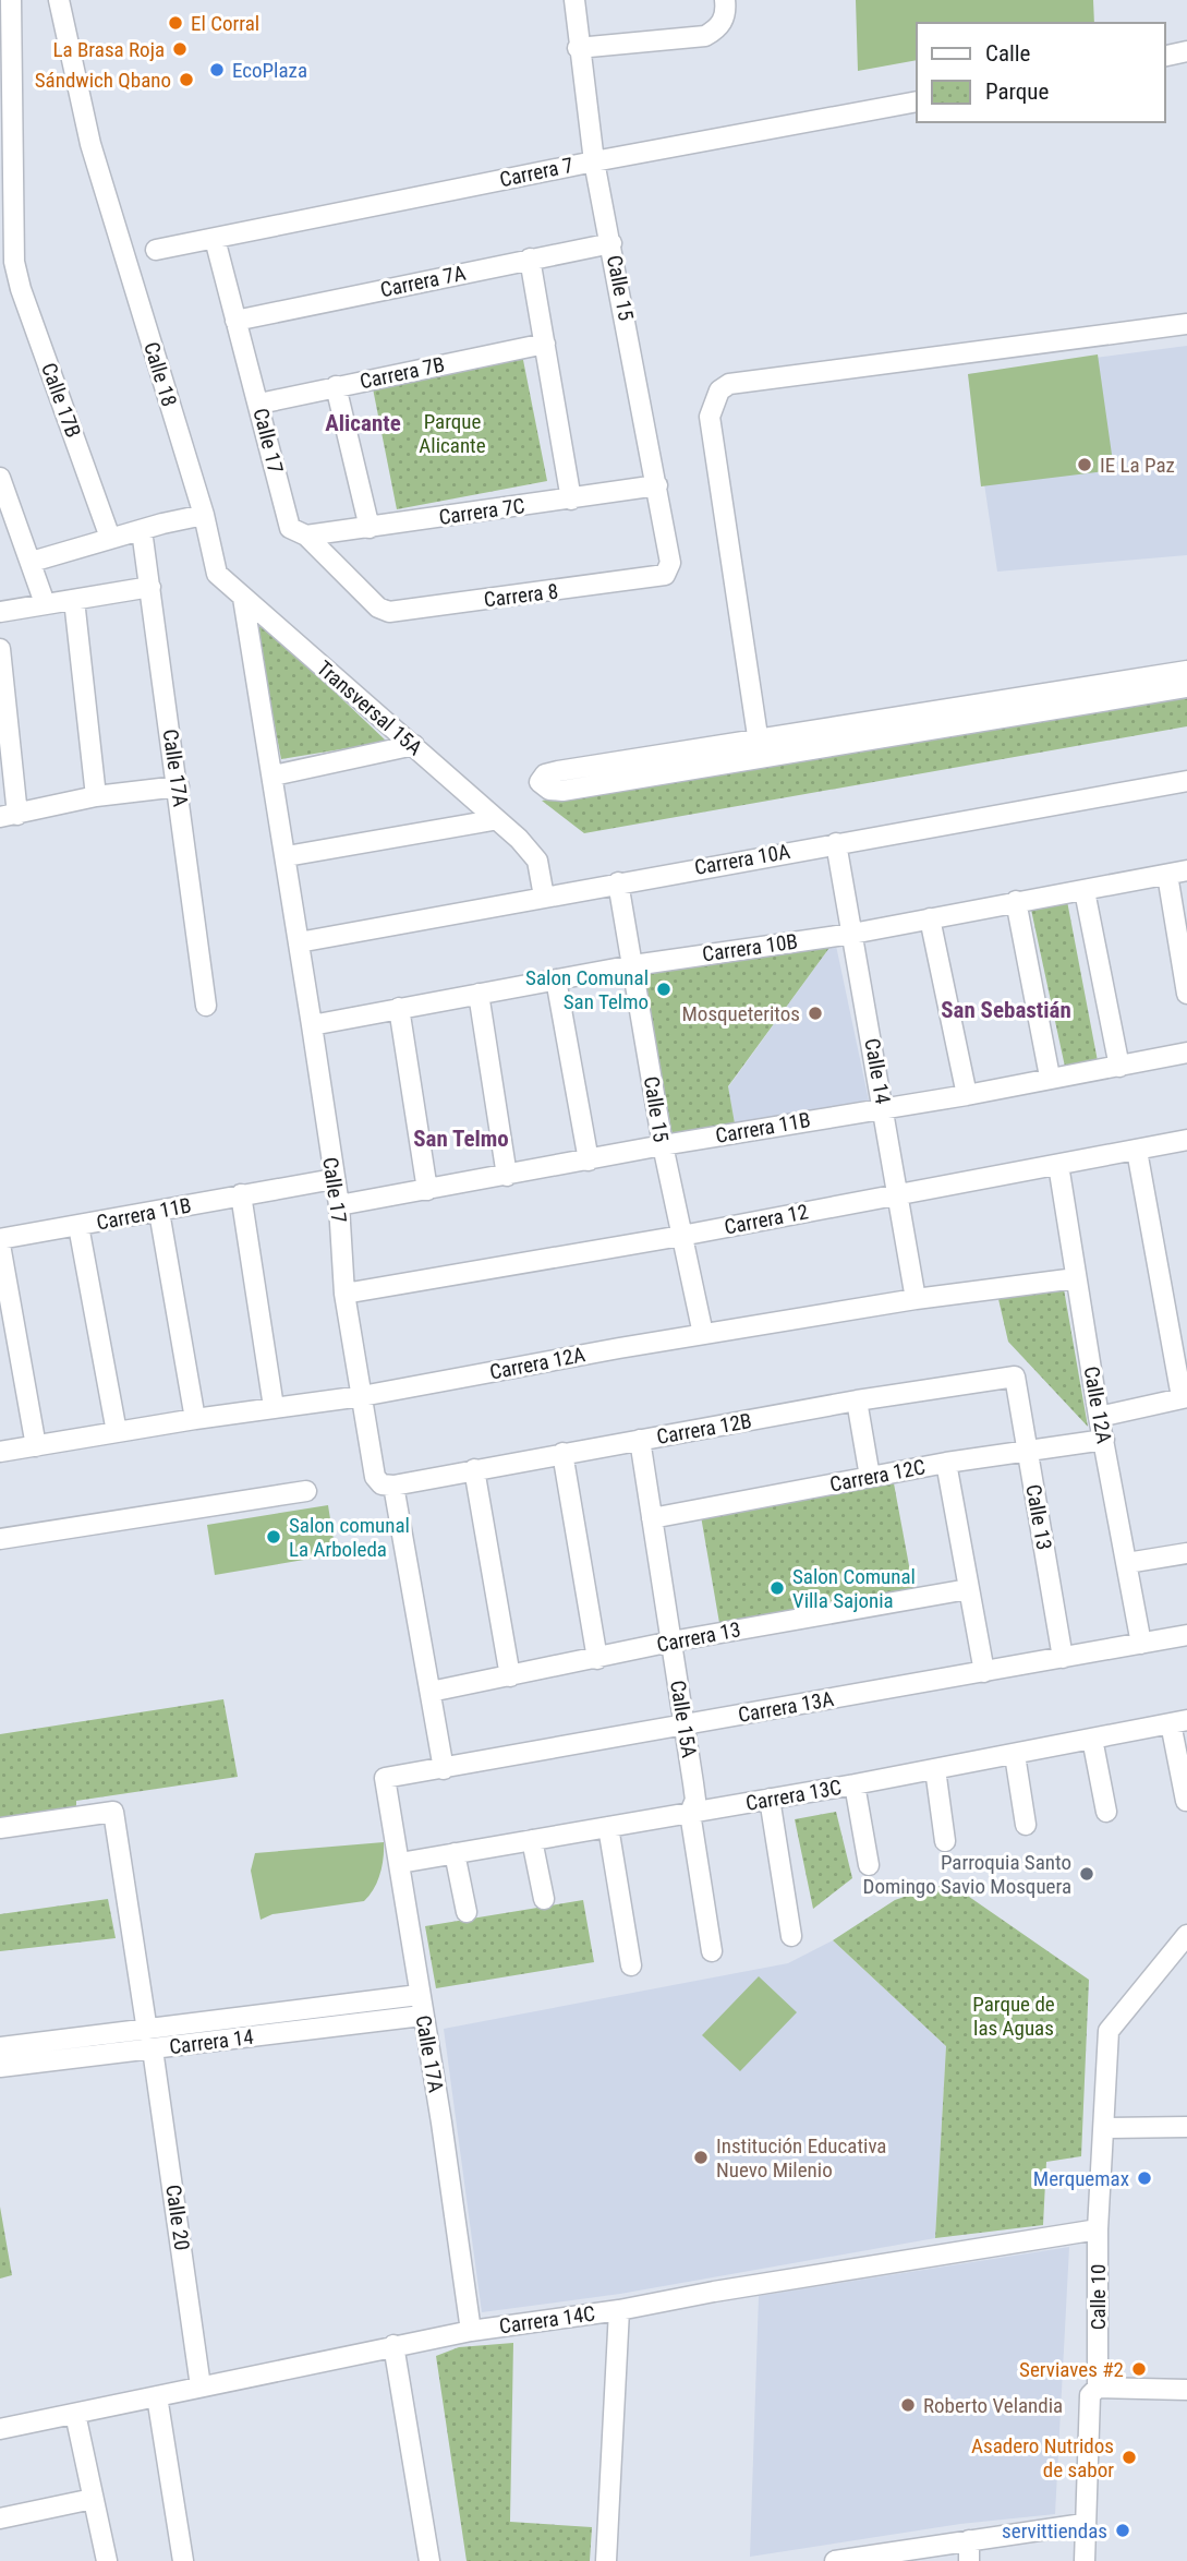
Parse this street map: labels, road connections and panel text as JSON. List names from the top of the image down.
{
  "streets": {
    "street": [
      "Carrera 7",
      "Carrera 7A",
      "Calle 15",
      "Carrera 7B",
      "Calle 18",
      "Calle 17B",
      "Calle 17",
      "Carrera 7C",
      "Carrera 8",
      "Transversal 15A",
      "Calle 17A",
      "Carrera 10A",
      "Carrera 10B",
      "Calle 14",
      "Carrera 11B",
      "Carrera 12",
      "Carrera 12A",
      "Calle 12A",
      "Carrera 12B",
      "Carrera 12C",
      "Calle 13",
      "Carrera 13",
      "Carrera 13A",
      "Calle 15A",
      "Carrera 13C",
      "Carrera 14",
      "Calle 20",
      "Calle 10",
      "Carrera 14C"
    ]
  },
  "crossings": [
    ["Carrera 7", "Calle 15"],
    ["Carrera 7", "Calle 17"],
    ["Carrera 7A", "Calle 15"],
    ["Carrera 7A", "Calle 17"],
    ["Calle 15", "Carrera 7C"],
    ["Calle 15", "Carrera 8"],
    ["Calle 15", "Carrera 10A"],
    ["Calle 15", "Carrera 10B"],
    ["Calle 15", "Carrera 11B"],
    ["Calle 15", "Carrera 12"],
    ["Calle 15", "Carrera 12A"],
    ["Carrera 7B", "Calle 17"],
    ["Calle 18", "Transversal 15A"],
    ["Calle 17", "Carrera 7C"],
    ["Calle 17", "Carrera 8"],
    ["Calle 17", "Transversal 15A"],
    ["Calle 17", "Carrera 10A"],
    ["Calle 17", "Carrera 10B"],
    ["Calle 17", "Carrera 11B"],
    ["Calle 17", "Carrera 12"],
    ["Calle 17", "Carrera 12A"],
    ["Calle 17", "Carrera 12B"],
    ["Transversal 15A", "Carrera 10A"],
    ["Calle 17A", "Carrera 13A"],
    ["Calle 17A", "Carrera 13C"],
    ["Calle 17A", "Carrera 14"],
    ["Calle 17A", "Carrera 14C"],
    ["Carrera 10A", "Calle 14"],
    ["Carrera 10B", "Calle 14"],
    ["Calle 14", "Carrera 11B"],
    ["Calle 14", "Carrera 12"],
    ["Calle 14", "Carrera 12A"],
    ["Carrera 12", "Calle 12A"],
    ["Carrera 12A", "Calle 12A"],
    ["Calle 12A", "Carrera 12C"],
    ["Calle 12A", "Carrera 13A"],
    ["Carrera 12B", "Calle 13"],
    ["Carrera 12B", "Calle 15A"],
    ["Carrera 12C", "Calle 13"],
    ["Carrera 12C", "Calle 15A"],
    ["Calle 13", "Carrera 13A"],
    ["Carrera 13", "Calle 15A"],
    ["Carrera 13A", "Calle 15A"],
    ["Calle 15A", "Carrera 13C"],
    ["Carrera 14", "Calle 20"],
    ["Calle 20", "Carrera 14C"],
    ["Calle 10", "Carrera 14C"]
  ],
  "districts": ["Alicante", "San Sebastián", "San Telmo"],
  "parks": ["Parque Alicante", "Parque de las Aguas"],
  "places": [
    "El Corral",
    "La Brasa Roja",
    "EcoPlaza",
    "Sándwich Qbano",
    "IE La Paz",
    "Salon Comunal San Telmo",
    "Mosqueteritos",
    "Salon comunal La Arboleda",
    "Salon Comunal Villa Sajonia",
    "Parroquia Santo Domingo Savio Mosquera",
    "Institución Educativa Nuevo Milenio",
    "Merquemax",
    "Serviaves #2",
    "Roberto Velandia",
    "Asadero Nutridos de sabor",
    "servittiendas"
  ],
  "legend": ["Calle", "Parque"]
}
